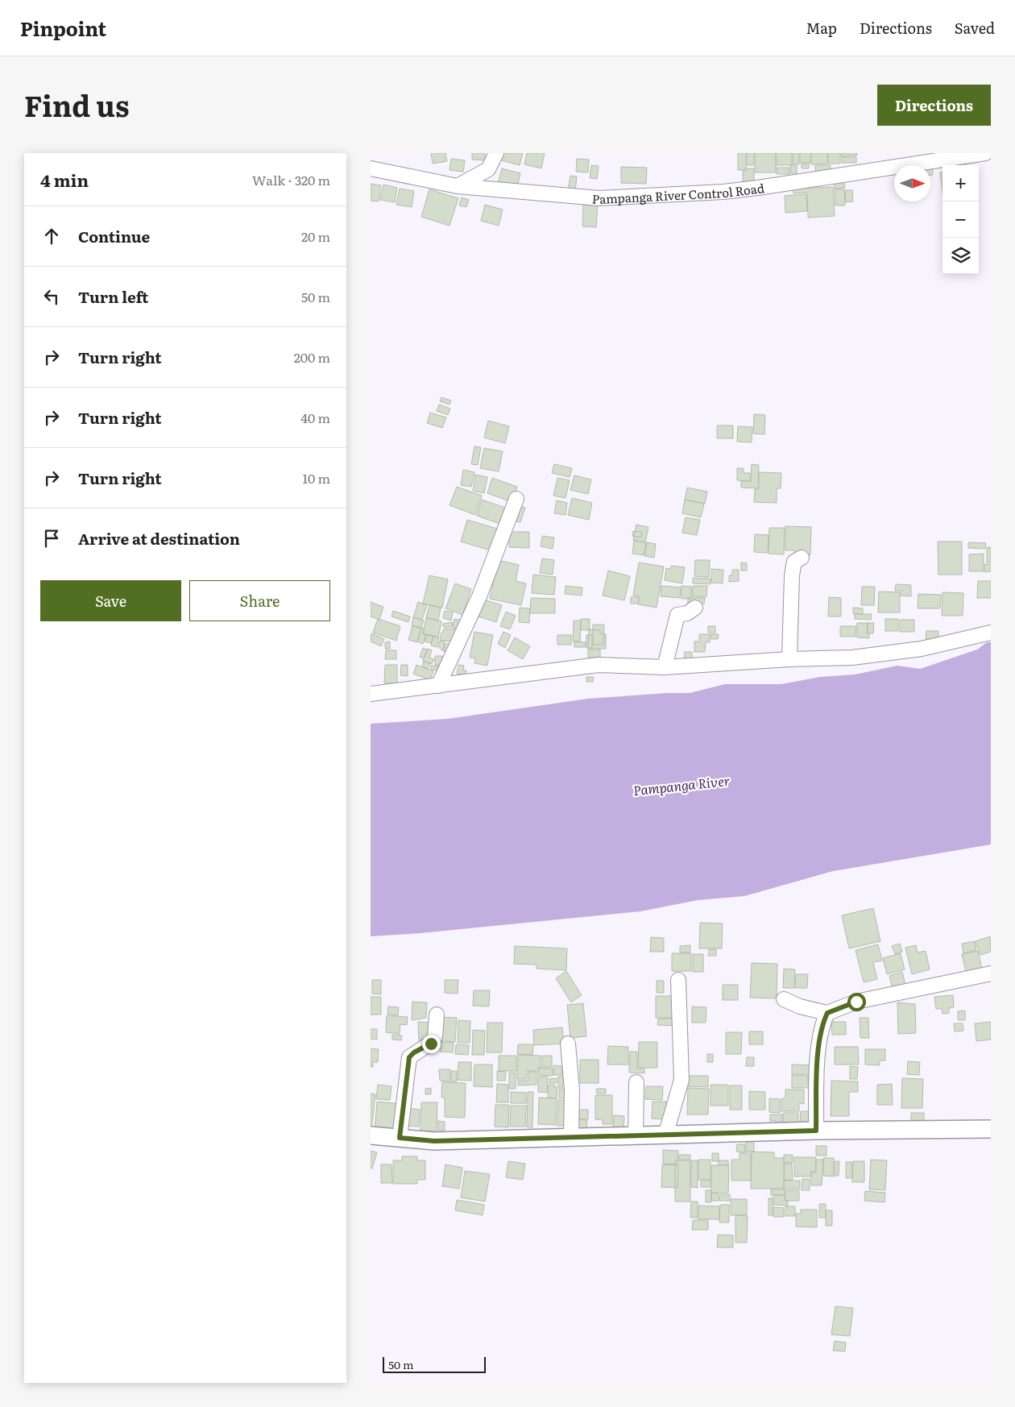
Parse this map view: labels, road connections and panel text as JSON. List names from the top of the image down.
{
  "streets": {
    "street": ["Pampanga River Control Road"]
  },
  "water": ["Pampanga River"],
  "scale_bar": "50 m",
  "north": "right",
  "page": {
    "header": "Pinpoint",
    "nav": ["Map", "Directions", "Saved"],
    "title": "Find us",
    "buttons": [
      "Directions",
      ["Save", "Share"]
    ],
    "heading": ["4 min", "Walk · 320 m"],
    "map_buttons": ["+", "−"],
    "list": [
      ["Continue", "20 m"],
      ["Turn left", "50 m"],
      ["Turn right", "200 m"],
      ["Turn right", "40 m"],
      ["Turn right", "10 m"],
      "Arrive at destination"
    ],
    "scale": "50 m"
  }
}
